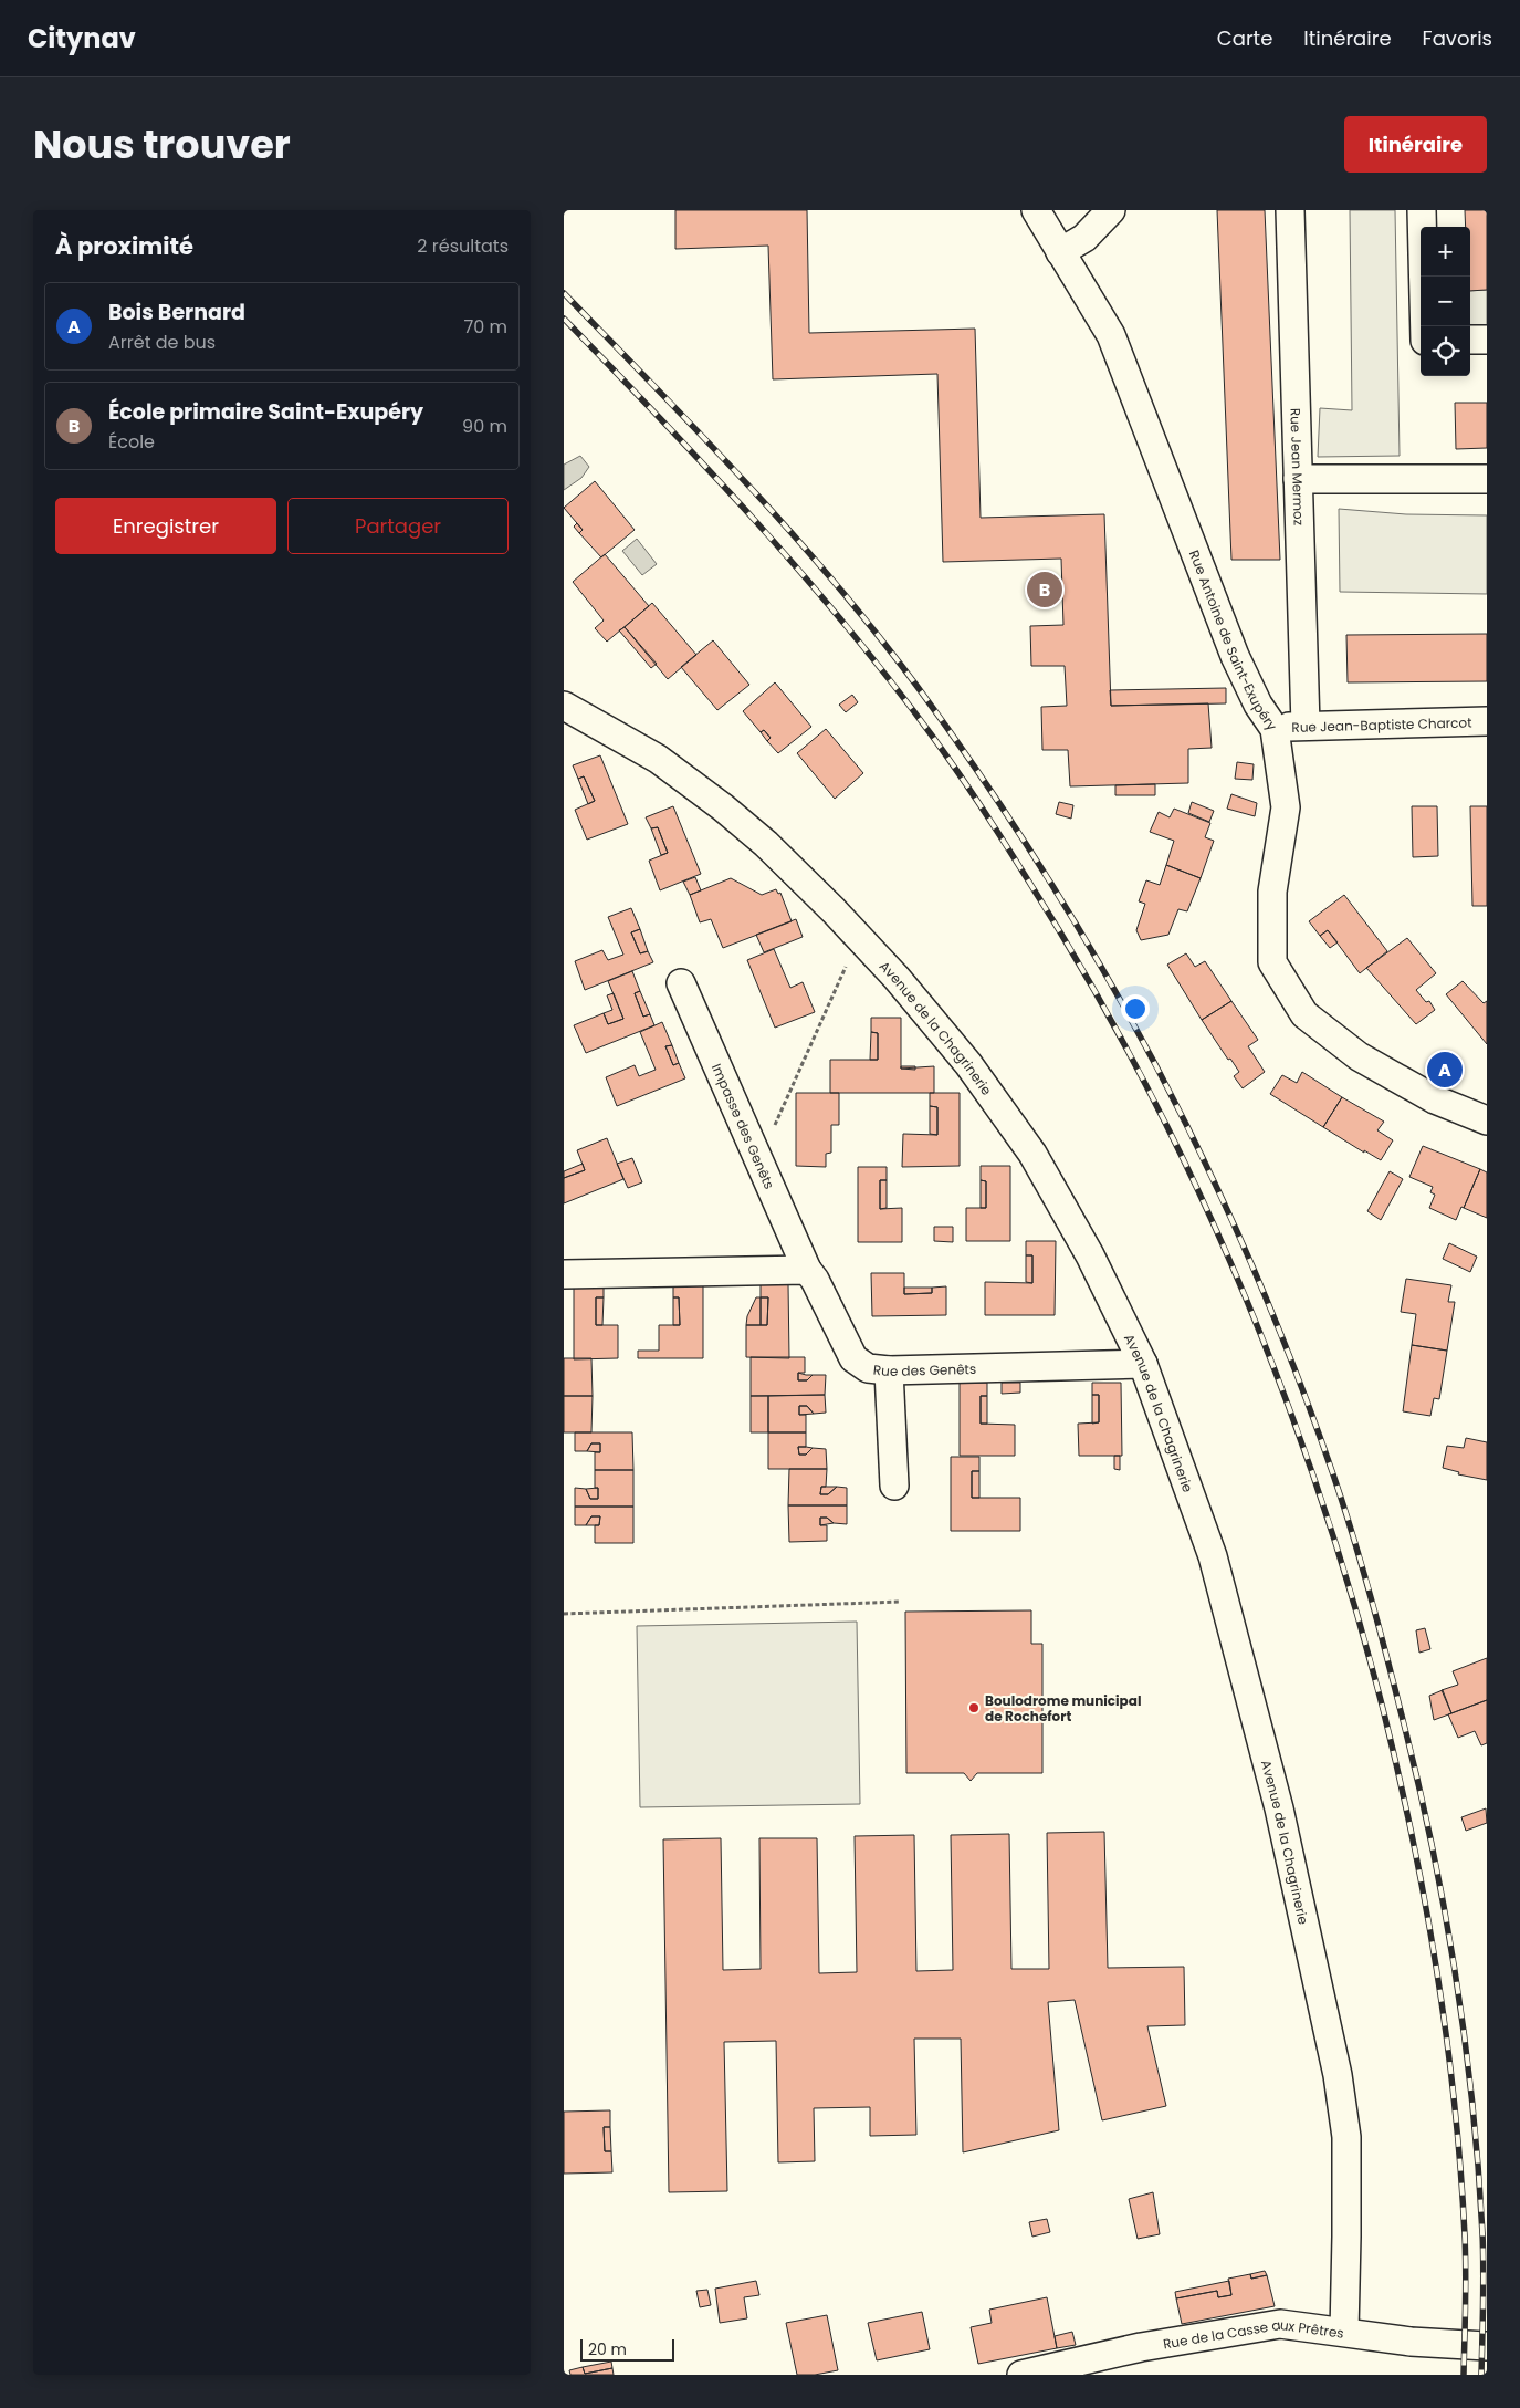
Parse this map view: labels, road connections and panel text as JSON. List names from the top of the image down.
{
  "streets": {
    "street": [
      "Rue Jean Mermoz",
      "Rue Antoine de Saint-Exupéry",
      "Rue Jean-Baptiste Charcot",
      "Avenue de la Chagrinerie",
      "Impasse des Genêts",
      "Rue des Genêts",
      "Rue de la Casse aux Prêtres"
    ]
  },
  "crossings": [
    ["Rue Jean Mermoz", "Rue Jean-Baptiste Charcot"],
    ["Rue Antoine de Saint-Exupéry", "Rue Jean-Baptiste Charcot"],
    ["Avenue de la Chagrinerie", "Rue des Genêts"],
    ["Avenue de la Chagrinerie", "Rue de la Casse aux Prêtres"],
    ["Impasse des Genêts", "Rue des Genêts"]
  ],
  "places": ["Boulodrome municipal de Rochefort"],
  "scale_bar": "20 m",
  "page": {
    "header": "Citynav",
    "nav": ["Carte", "Itinéraire", "Favoris"],
    "title": "Nous trouver",
    "buttons": [
      "Itinéraire",
      ["Enregistrer", "Partager"]
    ],
    "heading": ["À proximité", "2 résultats"],
    "map_buttons": ["+", "−"],
    "list": [
      {
        "mark": "A",
        "name": "Bois Bernard",
        "note": "Arrêt de bus",
        "value": "70 m"
      },
      {
        "mark": "B",
        "name": "École primaire Saint-Exupéry",
        "note": "École",
        "value": "90 m"
      }
    ],
    "pins": ["B", "A"],
    "scale": "20 m"
  }
}
